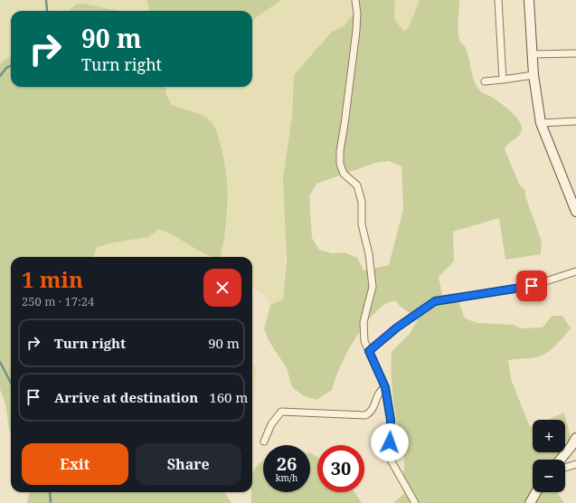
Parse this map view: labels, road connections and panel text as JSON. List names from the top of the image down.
{
  "page": {
    "turn": ["90 m", "Turn right"],
    "heading": ["1 min", "250 m · 17:24"],
    "list": [
      {
        "name": "Turn right",
        "value": "90 m"
      },
      {
        "name": "Arrive at destination",
        "value": "160 m"
      }
    ],
    "map_buttons": ["+", "−"],
    "buttons": ["Exit", "Share"],
    "speed": "26 km/h",
    "limit": "30"
  }
}
